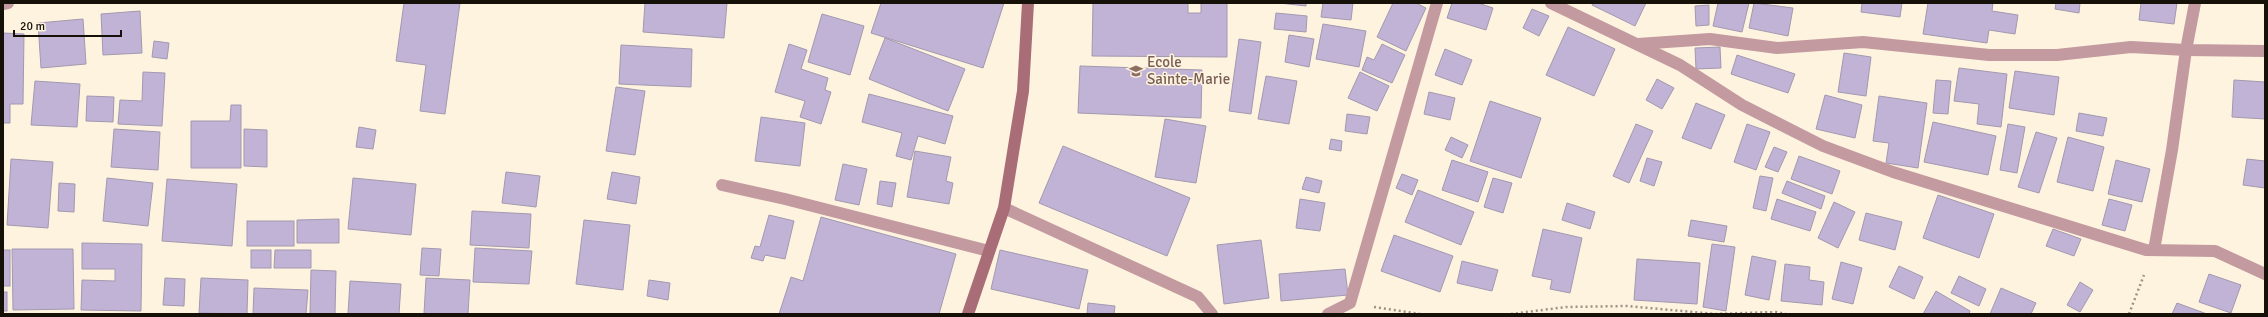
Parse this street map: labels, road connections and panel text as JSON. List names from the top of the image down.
{
  "places": {
    "school or university": ["Ecole Sainte-Marie"]
  },
  "scale_bar": "20 m"
}
